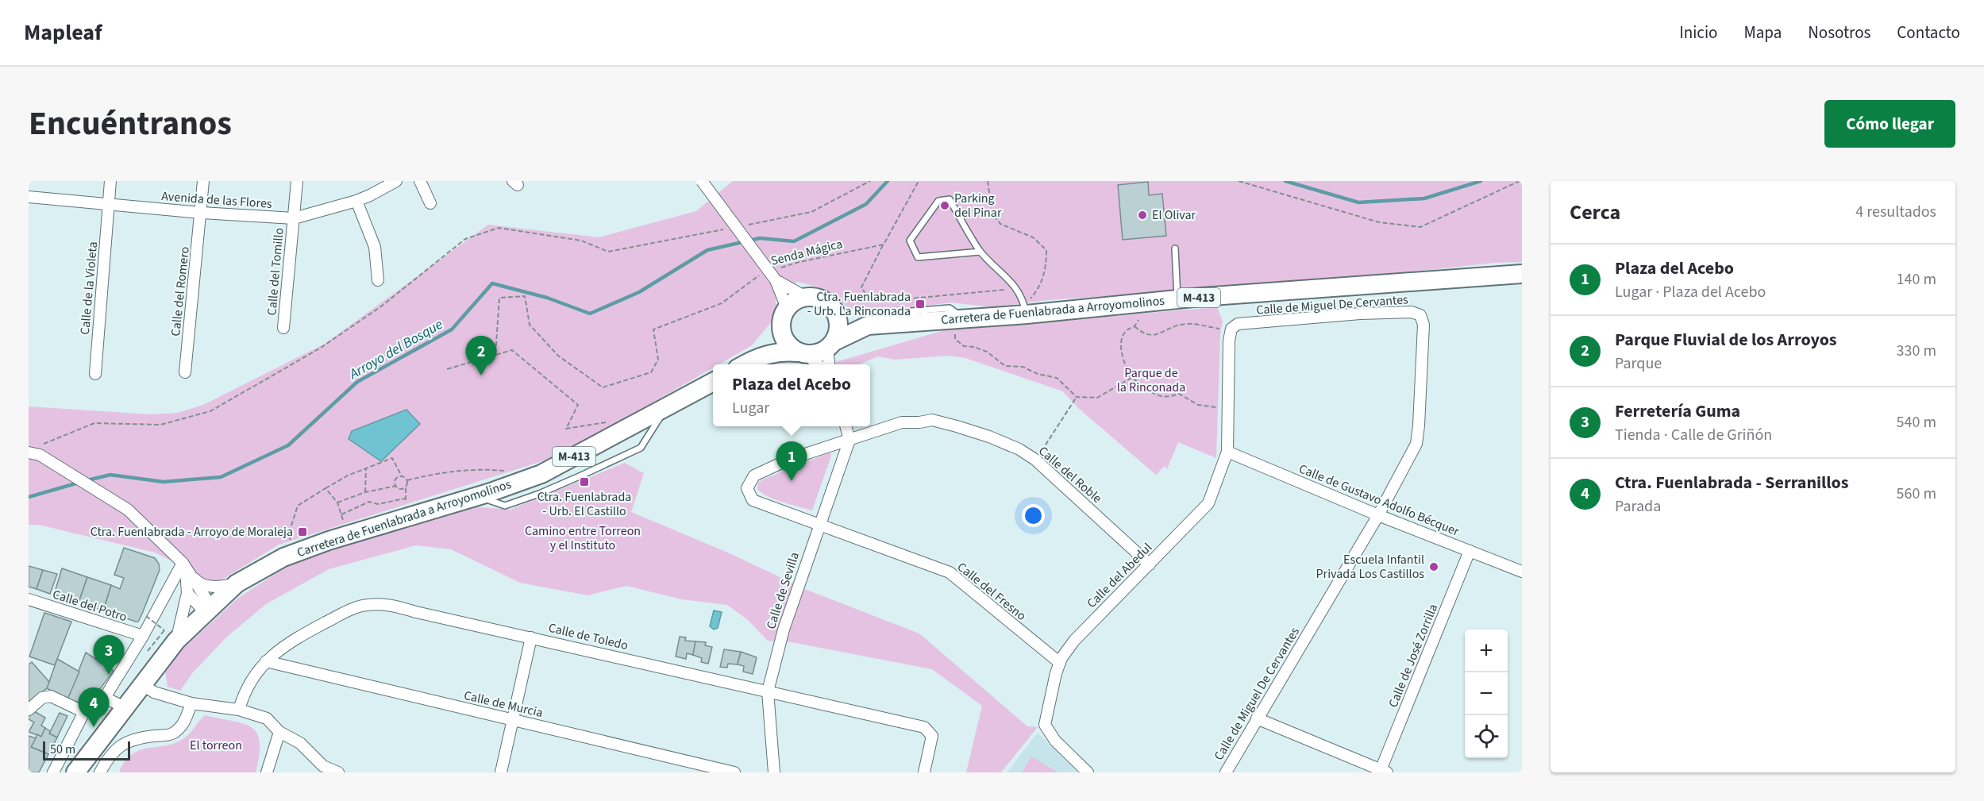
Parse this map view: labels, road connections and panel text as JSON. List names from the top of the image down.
{
  "streets": {
    "main road": ["M-413", "Carretera de Fuenlabrada a Arroyomolinos"],
    "street": [
      "Avenida de las Flores",
      "Calle del Tomillo",
      "Calle de la Violeta",
      "Calle del Romero",
      "Calle de Miguel De Cervantes",
      "Calle del Roble",
      "Calle de Gustavo Adolfo Bécquer",
      "Calle del Abedul",
      "Calle de Sevilla",
      "Calle del Fresno",
      "Calle del Potro",
      "Calle de Toledo",
      "Calle de José Zorrilla",
      "Calle de Murcia"
    ],
    "path": ["Senda Mágica"]
  },
  "crossings": [
    ["Avenida de las Flores", "Calle del Tomillo"],
    ["Avenida de las Flores", "Calle de la Violeta"],
    ["Avenida de las Flores", "Calle del Romero"],
    ["M-413", "Carretera de Fuenlabrada a Arroyomolinos"],
    ["Calle de Miguel De Cervantes", "Calle de Gustavo Adolfo Bécquer"],
    ["Calle del Roble", "Calle del Abedul"],
    ["Calle del Roble", "Calle de Sevilla"],
    ["Calle del Roble", "Calle del Fresno"],
    ["Calle de Gustavo Adolfo Bécquer", "Calle del Abedul"],
    ["Calle de Gustavo Adolfo Bécquer", "Calle de José Zorrilla"],
    ["Calle del Abedul", "Calle del Fresno"],
    ["Calle de Sevilla", "Calle del Fresno"],
    ["Calle de Sevilla", "Calle de Toledo"],
    ["Calle de Toledo", "Calle de Murcia"]
  ],
  "water": ["Arroyo del Bosque"],
  "parks": ["Parque de la Rinconada", "Camino entre Torreon y el Instituto", "El torreon"],
  "places": {
    "other": ["Parking del Pinar", "El Olivar", "Escuela Infantil Privada Los Castillos"],
    "transit": ["Ctra. Fuenlabrada - Urb. La Rinconada", "Ctra. Fuenlabrada - Urb. El Castillo", "Ctra. Fuenlabrada - Arroyo de Moraleja"]
  },
  "scale_bar": "50 m",
  "page": {
    "header": "Mapleaf",
    "nav": [
      "Inicio",
      "Mapa",
      "Nosotros",
      "Contacto"
    ],
    "title": "Encuéntranos",
    "buttons": "Cómo llegar",
    "heading": ["Cerca", "4 resultados"],
    "list": [
      {
        "mark": "1",
        "name": "Plaza del Acebo",
        "note": "Lugar · Plaza del Acebo",
        "value": "140 m"
      },
      {
        "mark": "2",
        "name": "Parque Fluvial de los Arroyos",
        "note": "Parque",
        "value": "330 m"
      },
      {
        "mark": "3",
        "name": "Ferretería Guma",
        "note": "Tienda · Calle de Griñón",
        "value": "540 m"
      },
      {
        "mark": "4",
        "name": "Ctra. Fuenlabrada - Serranillos",
        "note": "Parada",
        "value": "560 m"
      }
    ],
    "pins": [
      "2",
      "1",
      "3",
      "4"
    ],
    "popup": ["Plaza del Acebo", "Lugar"],
    "map_buttons": ["+", "−"],
    "scale": "50 m"
  }
}
